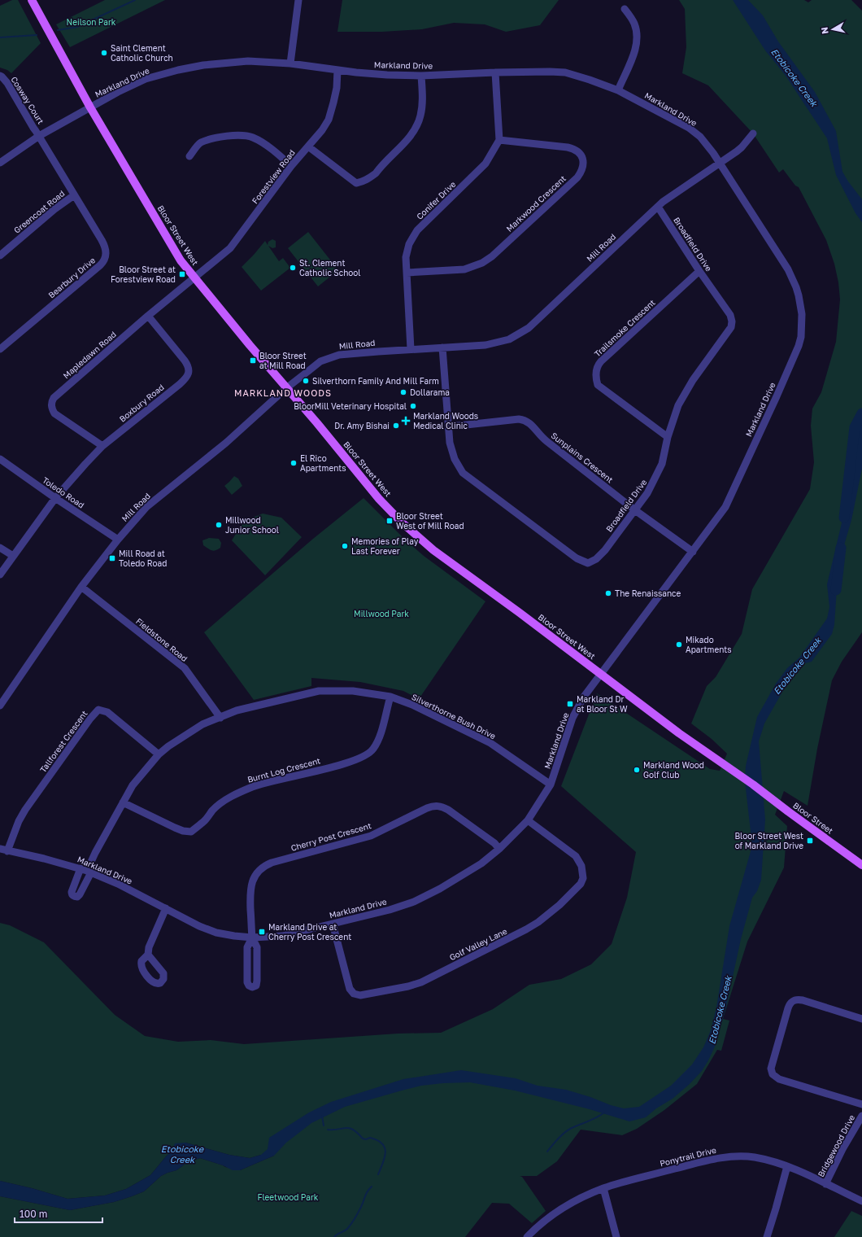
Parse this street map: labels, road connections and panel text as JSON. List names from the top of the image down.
{
  "streets": {
    "main road": ["Bloor Street West", "Bloor Street"],
    "street": [
      "Markland Drive",
      "Cosway Court",
      "Forestview Road",
      "Conifer Drive",
      "Markwood Crescent",
      "Greencoat Road",
      "Broadfield Drive",
      "Mill Road",
      "Bearbury Drive",
      "Trailsmoke Crescent",
      "Mapledawn Road",
      "Boxbury Road",
      "Sunplains Crescent",
      "Toledo Road",
      "Fieldstone Road",
      "Silverthorne Bush Drive",
      "Tallforest Crescent",
      "Burnt Log Crescent",
      "Cherry Post Crescent",
      "Golf Valley Lane",
      "Bridgewood Drive",
      "Ponytrail Drive"
    ]
  },
  "crossings": [
    ["Markland Drive", "Cosway Court"],
    ["Markland Drive", "Forestview Road"],
    ["Markland Drive", "Bloor Street West"],
    ["Markland Drive", "Mill Road"],
    ["Markland Drive", "Bearbury Drive"],
    ["Markland Drive", "Sunplains Crescent"],
    ["Markland Drive", "Silverthorne Bush Drive"],
    ["Markland Drive", "Tallforest Crescent"],
    ["Markland Drive", "Cherry Post Crescent"],
    ["Markland Drive", "Golf Valley Lane"],
    ["Cosway Court", "Bearbury Drive"],
    ["Forestview Road", "Bloor Street West"],
    ["Forestview Road", "Mapledawn Road"],
    ["Conifer Drive", "Markwood Crescent"],
    ["Conifer Drive", "Mill Road"],
    ["Greencoat Road", "Bearbury Drive"],
    ["Bloor Street West", "Mill Road"],
    ["Bloor Street West", "Mapledawn Road"],
    ["Bloor Street West", "Bloor Street"],
    ["Broadfield Drive", "Mill Road"],
    ["Broadfield Drive", "Trailsmoke Crescent"],
    ["Broadfield Drive", "Sunplains Crescent"],
    ["Mill Road", "Toledo Road"],
    ["Mill Road", "Fieldstone Road"],
    ["Mapledawn Road", "Boxbury Road"],
    ["Boxbury Road", "Toledo Road"],
    ["Fieldstone Road", "Silverthorne Bush Drive"],
    ["Silverthorne Bush Drive", "Tallforest Crescent"],
    ["Silverthorne Bush Drive", "Burnt Log Crescent"],
    ["Bridgewood Drive", "Ponytrail Drive"]
  ],
  "districts": ["MARKLAND WOODS"],
  "water": ["Etobicoke Creek"],
  "parks": ["Neilson Park", "Millwood Park", "Fleetwood Park"],
  "places": {
    "other": [
      "Saint Clement Catholic Church",
      "St. Clement Catholic School",
      "Silverthorn Family And Mill Farm",
      "Dollarama",
      "BloorMill Veterinary Hospital",
      "Dr. Amy Bishai",
      "El Rico Apartments",
      "Millwood Junior School",
      "Memories of Play Last Forever",
      "The Renaissance",
      "Mikado Apartments",
      "Markland Wood Golf Club"
    ],
    "transit": [
      "Bloor Street at Forestview Road",
      "Bloor Street at Mill Road",
      "Bloor Street West of Mill Road",
      "Mill Road at Toledo Road",
      "Markland Dr at Bloor St W",
      "Bloor Street West of Markland Drive",
      "Markland Drive at Cherry Post Crescent"
    ],
    "health": ["Markland Woods Medical Clinic"]
  },
  "scale_bar": "100 m",
  "north": "left"
}
